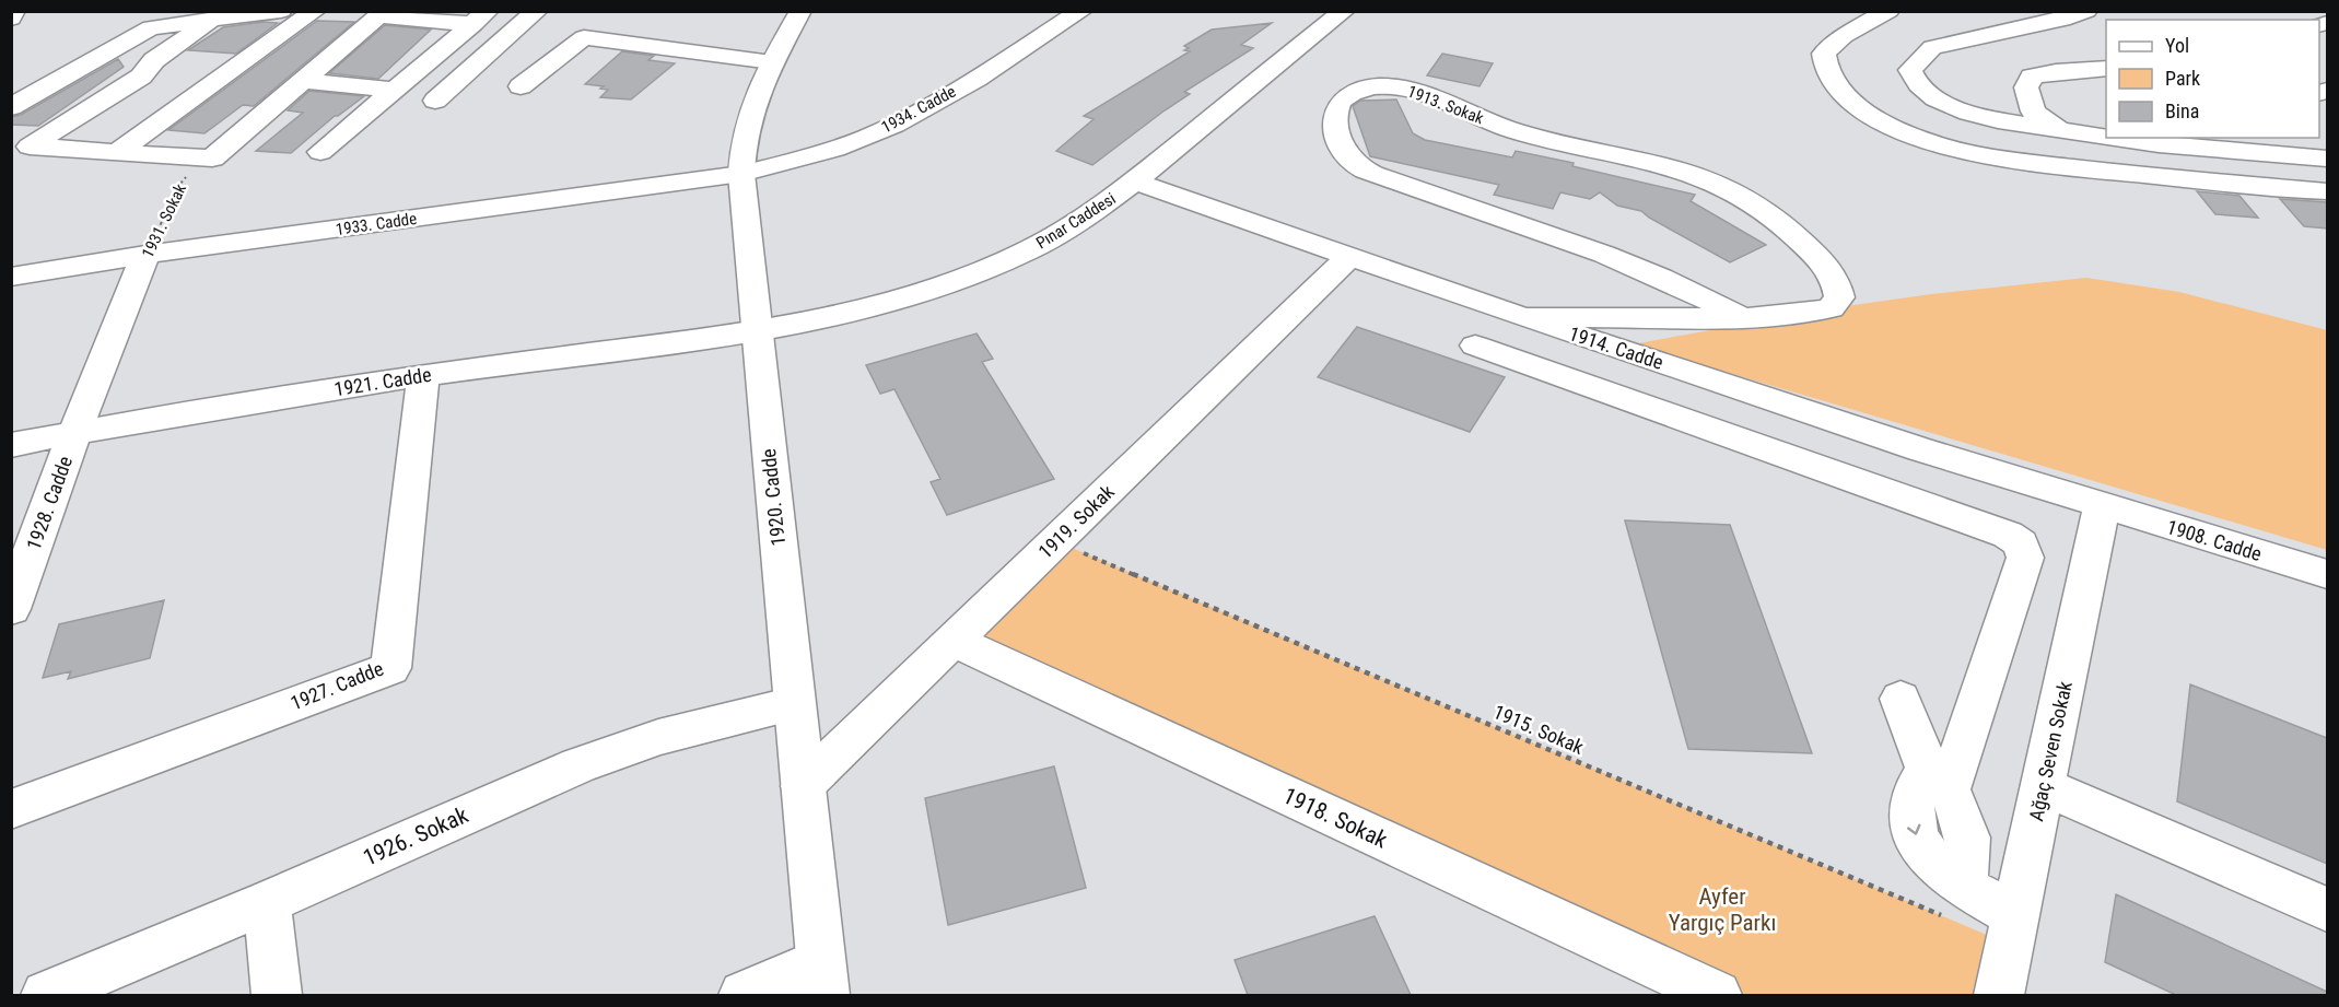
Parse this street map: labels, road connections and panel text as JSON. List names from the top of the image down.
{
  "streets": {
    "street": [
      "1913. Sokak",
      "1934. Cadde",
      "1931. Sokak",
      "Pınar Caddesi",
      "1933. Cadde",
      "1914. Cadde",
      "1921. Cadde",
      "1920. Cadde",
      "1928. Cadde",
      "1919. Sokak",
      "1908. Cadde",
      "1927. Cadde",
      "Ağaç Seven Sokak",
      "1918. Sokak",
      "1926. Sokak"
    ],
    "path": ["1915. Sokak"]
  },
  "crossings": [
    ["1913. Sokak", "1914. Cadde"],
    ["1934. Cadde", "1933. Cadde"],
    ["1934. Cadde", "1920. Cadde"],
    ["1931. Sokak", "1933. Cadde"],
    ["1931. Sokak", "1921. Cadde"],
    ["1931. Sokak", "1928. Cadde"],
    ["Pınar Caddesi", "1914. Cadde"],
    ["Pınar Caddesi", "1921. Cadde"],
    ["Pınar Caddesi", "1920. Cadde"],
    ["1933. Cadde", "1920. Cadde"],
    ["1914. Cadde", "1919. Sokak"],
    ["1914. Cadde", "1908. Cadde"],
    ["1914. Cadde", "Ağaç Seven Sokak"],
    ["1921. Cadde", "1920. Cadde"],
    ["1921. Cadde", "1928. Cadde"],
    ["1921. Cadde", "1927. Cadde"],
    ["1920. Cadde", "1919. Sokak"],
    ["1920. Cadde", "1926. Sokak"],
    ["1919. Sokak", "1915. Sokak"],
    ["1919. Sokak", "1918. Sokak"],
    ["1908. Cadde", "Ağaç Seven Sokak"]
  ],
  "parks": ["Ayfer Yargıç Parkı"],
  "legend": ["Yol", "Park", "Bina"]
}
